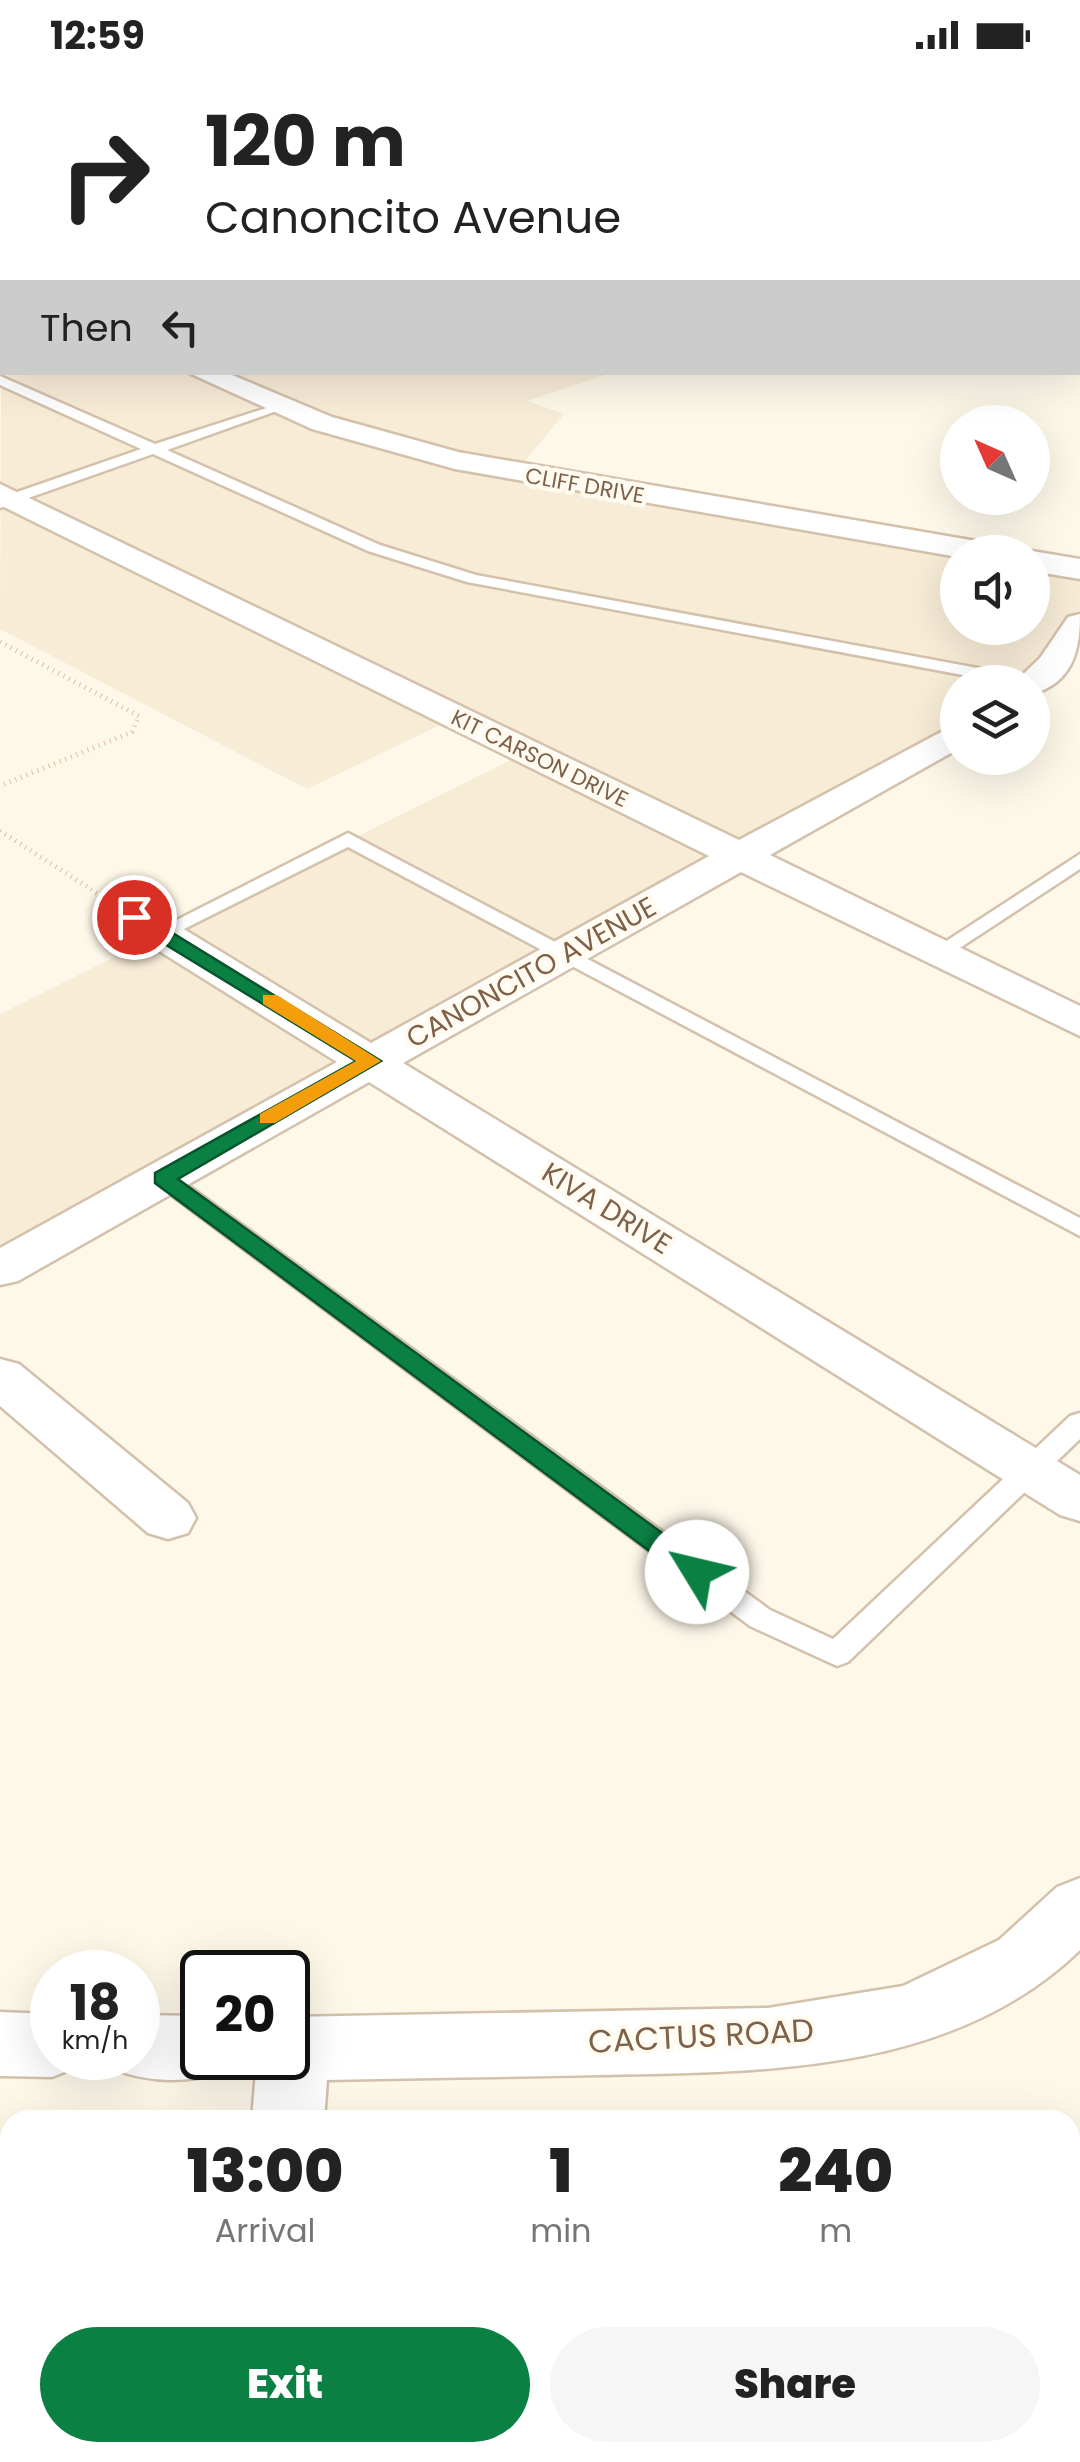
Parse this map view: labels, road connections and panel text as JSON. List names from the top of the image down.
{
  "streets": {
    "street": [
      "CLIFF DRIVE",
      "KIT CARSON DRIVE",
      "CANONCITO AVENUE",
      "KIVA DRIVE",
      "CACTUS ROAD"
    ]
  },
  "crossings": [
    ["KIT CARSON DRIVE", "CANONCITO AVENUE"],
    ["CANONCITO AVENUE", "KIVA DRIVE"]
  ],
  "north": "top left",
  "page": {
    "status": "12:59",
    "turn": ["120 m", "Canoncito Avenue"],
    "then": "Then",
    "speed": "18 km/h",
    "limit": "20",
    "eta": [
      "13:00",
      "Arrival",
      "1",
      "min",
      "240",
      "m"
    ],
    "buttons": ["Exit", "Share"]
  }
}
